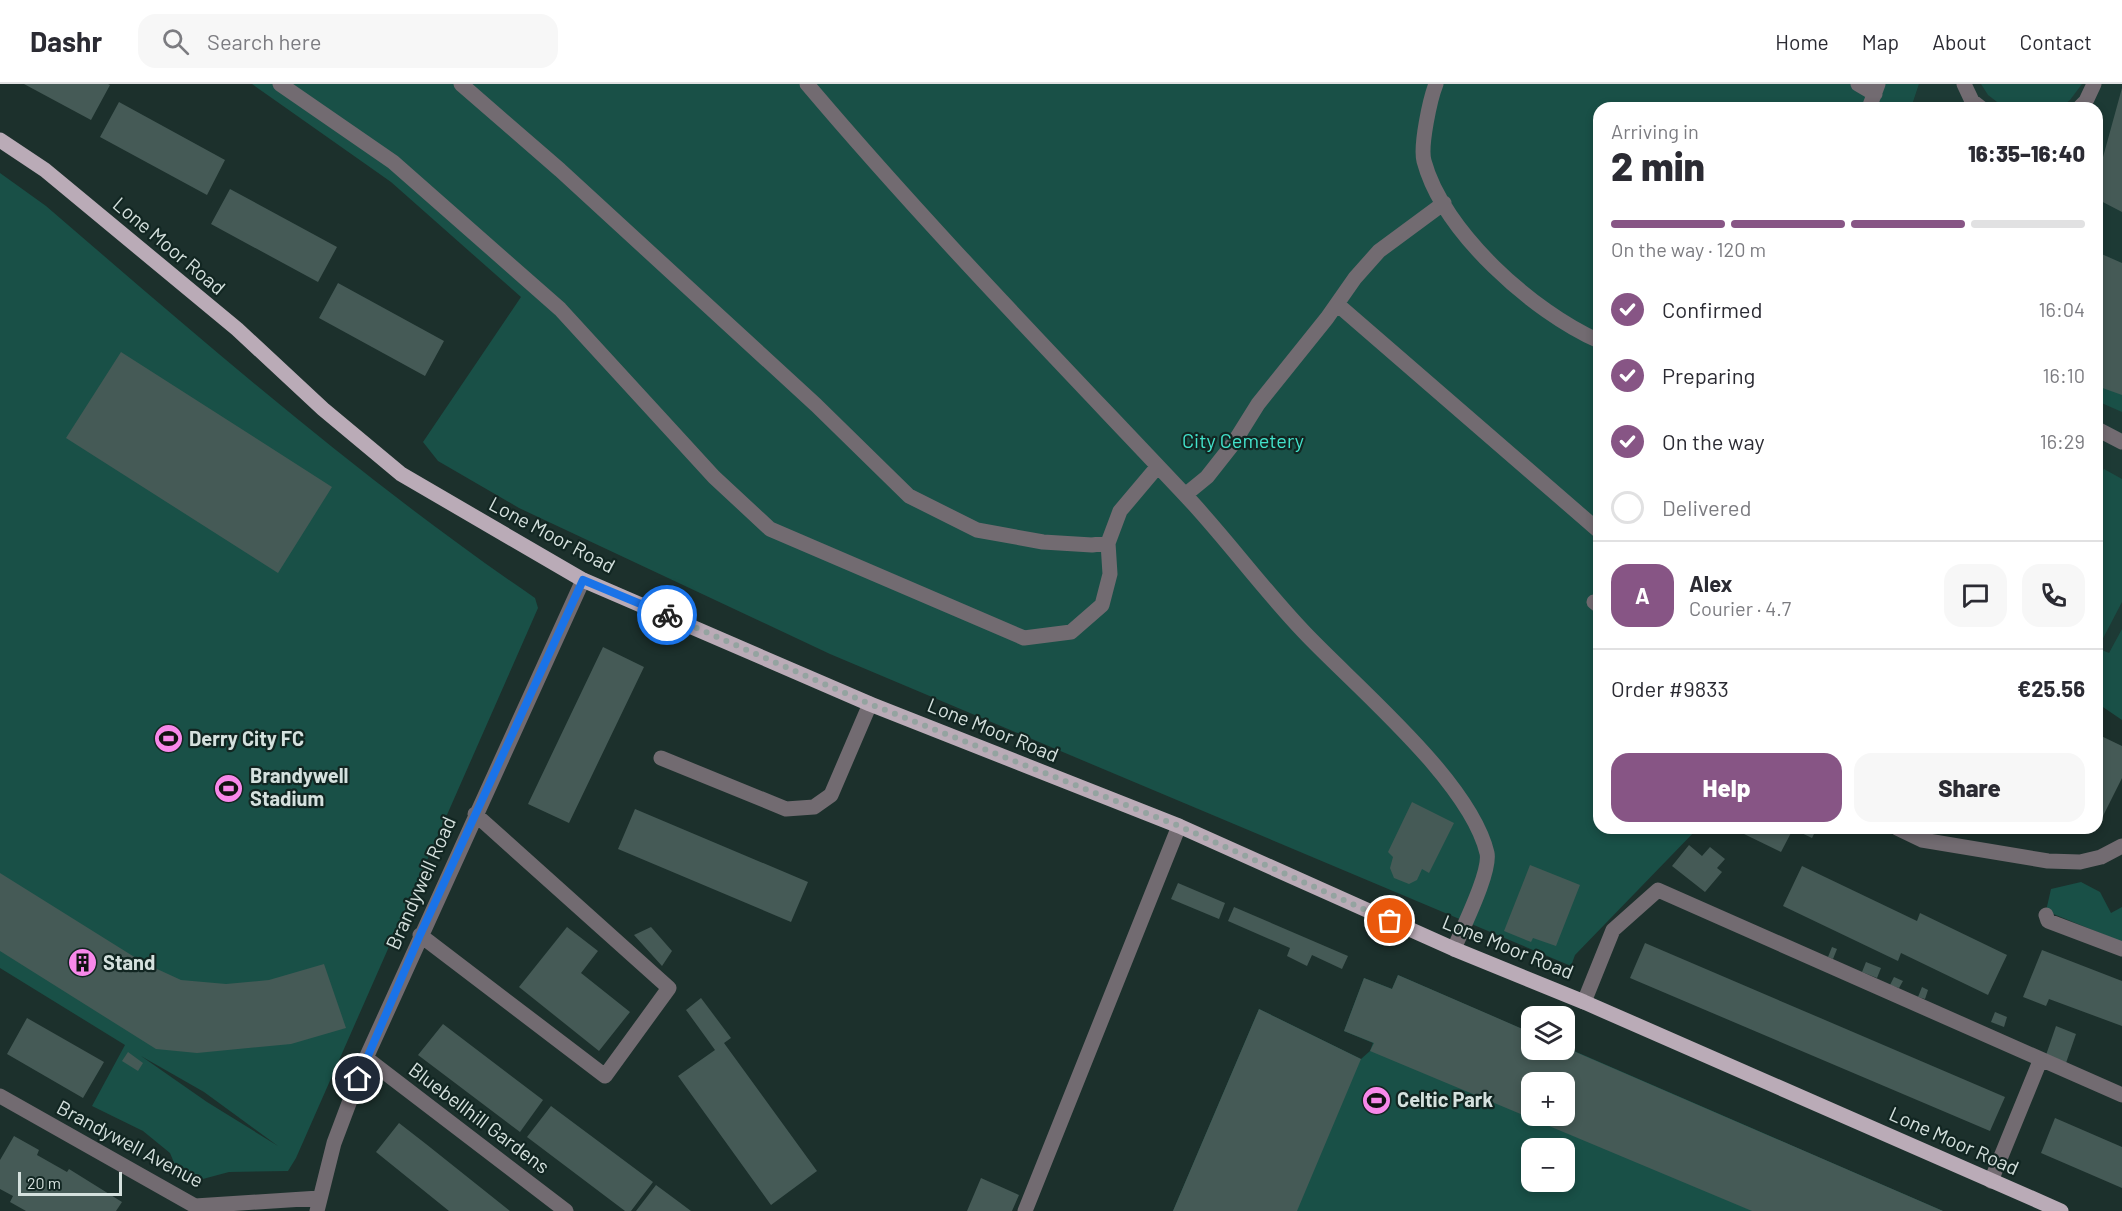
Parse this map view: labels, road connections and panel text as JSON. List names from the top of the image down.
{
  "streets": {
    "main road": ["Lone Moor Road"],
    "street": ["Brandywell Road", "Bluebellhill Gardens", "Brandywell Avenue"]
  },
  "crossings": [
    ["Lone Moor Road", "Brandywell Road"],
    ["Brandywell Road", "Bluebellhill Gardens"],
    ["Brandywell Road", "Brandywell Avenue"]
  ],
  "parks": ["City Cemetery"],
  "places": {
    "sports": ["Derry City FC", "Brandywell Stadium", "Celtic Park"],
    "building": ["Stand"]
  },
  "scale_bar": "20 m",
  "page": {
    "header": "Dashr",
    "search": "Search here",
    "nav": [
      "Home",
      "Map",
      "About",
      "Contact"
    ],
    "heading": ["2 min", "Arriving in", "16:35–16:40"],
    "panel": [
      "Alex",
      "Courier · 4.7",
      "Order #9833",
      "€25.56"
    ],
    "bar": "On the way · 120 m",
    "list": [
      ["Confirmed", "16:04"],
      ["Preparing", "16:10"],
      ["On the way", "16:29"],
      "Delivered"
    ],
    "round": "A",
    "buttons": ["Help", "Share"],
    "map_buttons": ["+", "−"],
    "scale": "20 m"
  }
}
